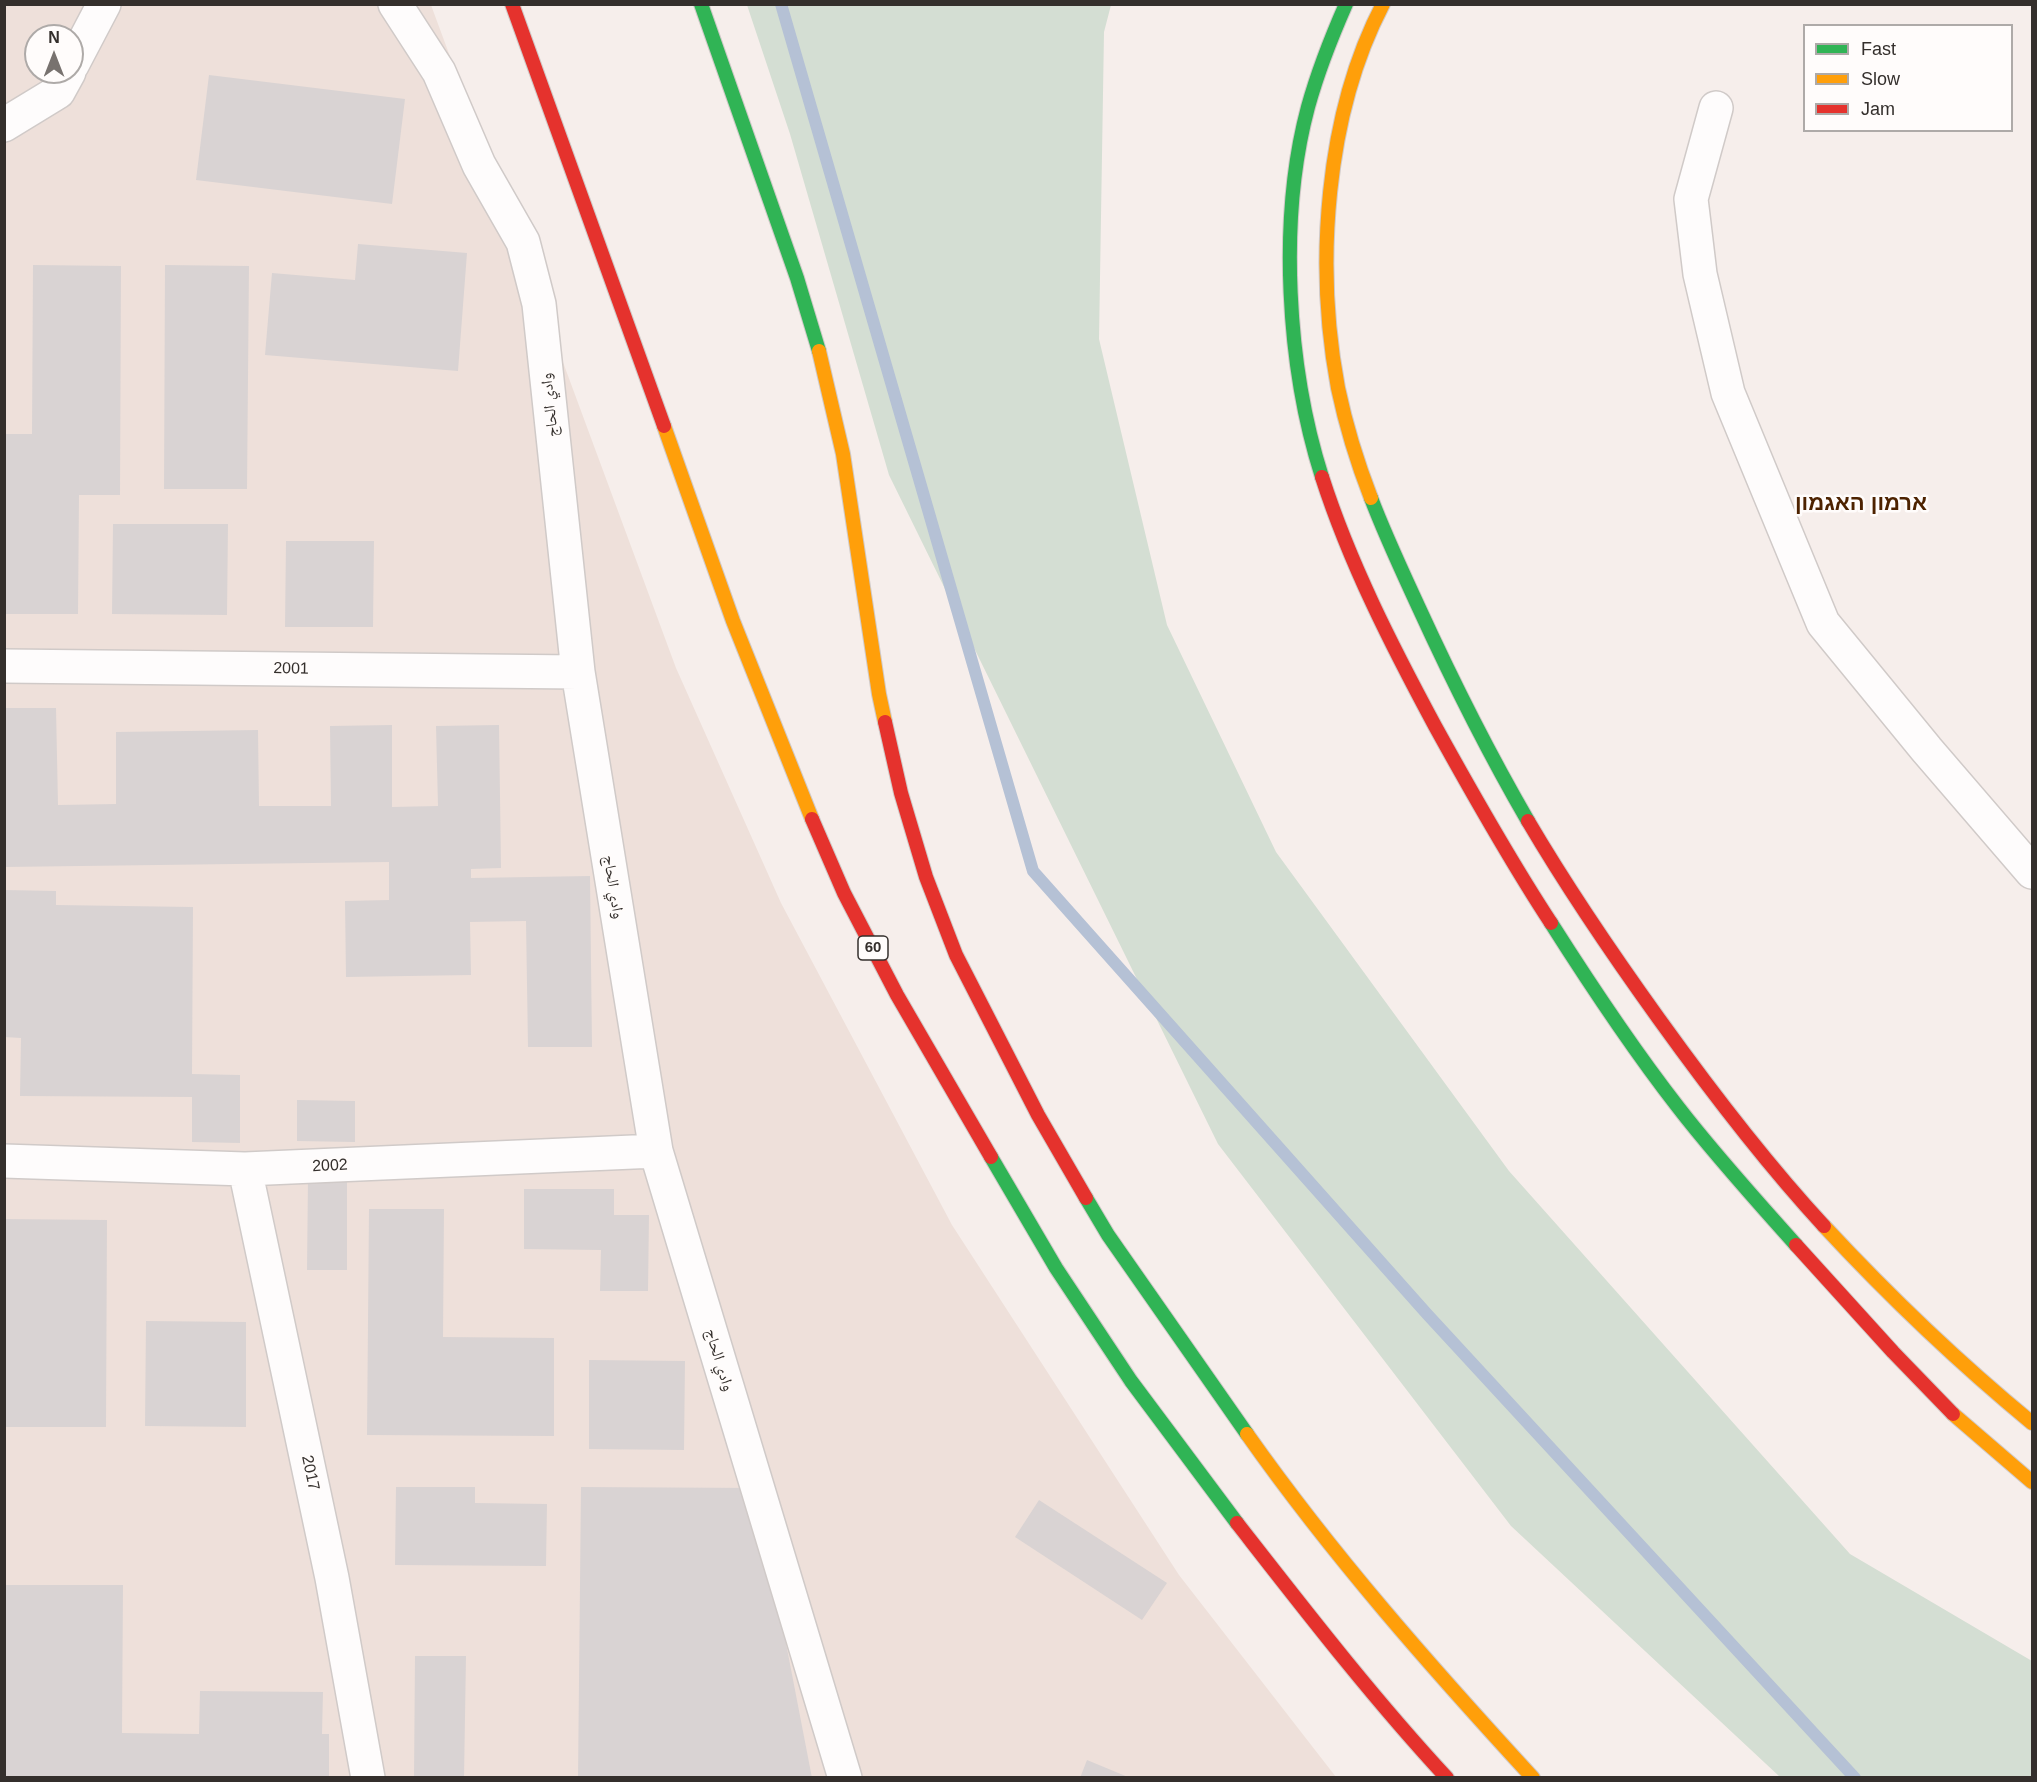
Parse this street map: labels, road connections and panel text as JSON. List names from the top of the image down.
{
  "streets": {
    "main road": ["60"],
    "street": [
      "وادي الحاج",
      "2001",
      "2002",
      "2017"
    ]
  },
  "crossings": [
    ["وادي الحاج", "2001"],
    ["وادي الحاج", "2002"],
    ["2002", "2017"]
  ],
  "districts": ["ארמון האגמון"],
  "legend": ["Fast", "Slow", "Jam"],
  "north": "top"
}
